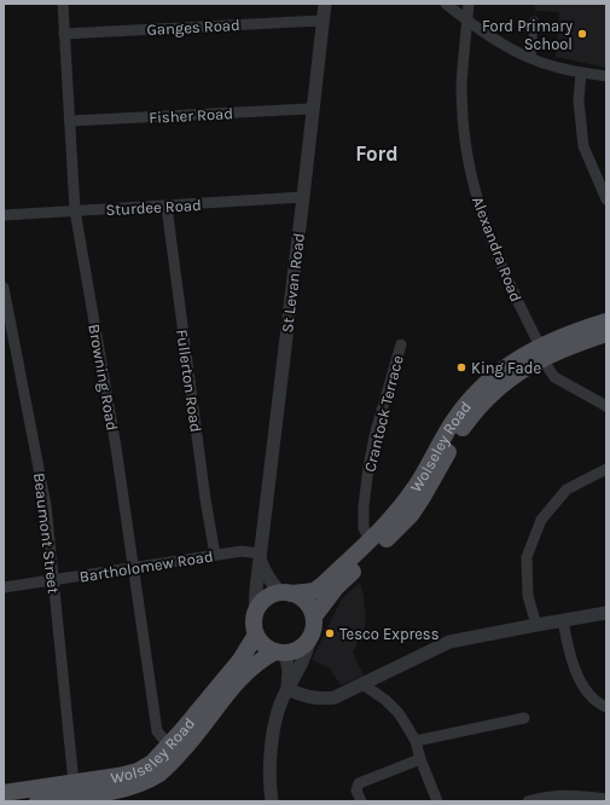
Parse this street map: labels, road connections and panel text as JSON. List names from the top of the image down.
{
  "streets": {
    "main road": ["Wolseley Road"],
    "street": [
      "Ganges Road",
      "Fisher Road",
      "Sturdee Road",
      "Alexandra Road",
      "St Levan Road",
      "Browning Road",
      "Fullerton Road",
      "Crantock Terrace",
      "Beaumont Street",
      "Bartholomew Road"
    ]
  },
  "crossings": [
    ["Ganges Road", "St Levan Road"],
    ["Ganges Road", "Browning Road"],
    ["Fisher Road", "St Levan Road"],
    ["Fisher Road", "Browning Road"],
    ["Sturdee Road", "St Levan Road"],
    ["Sturdee Road", "Browning Road"],
    ["Sturdee Road", "Fullerton Road"],
    ["Alexandra Road", "Wolseley Road"],
    ["St Levan Road", "Wolseley Road"],
    ["St Levan Road", "Bartholomew Road"],
    ["Browning Road", "Wolseley Road"],
    ["Browning Road", "Bartholomew Road"],
    ["Fullerton Road", "Bartholomew Road"],
    ["Crantock Terrace", "Wolseley Road"],
    ["Wolseley Road", "Beaumont Street"],
    ["Beaumont Street", "Bartholomew Road"]
  ],
  "districts": ["Ford"],
  "places": ["Ford Primary School", "King Fade", "Tesco Express"]
}
